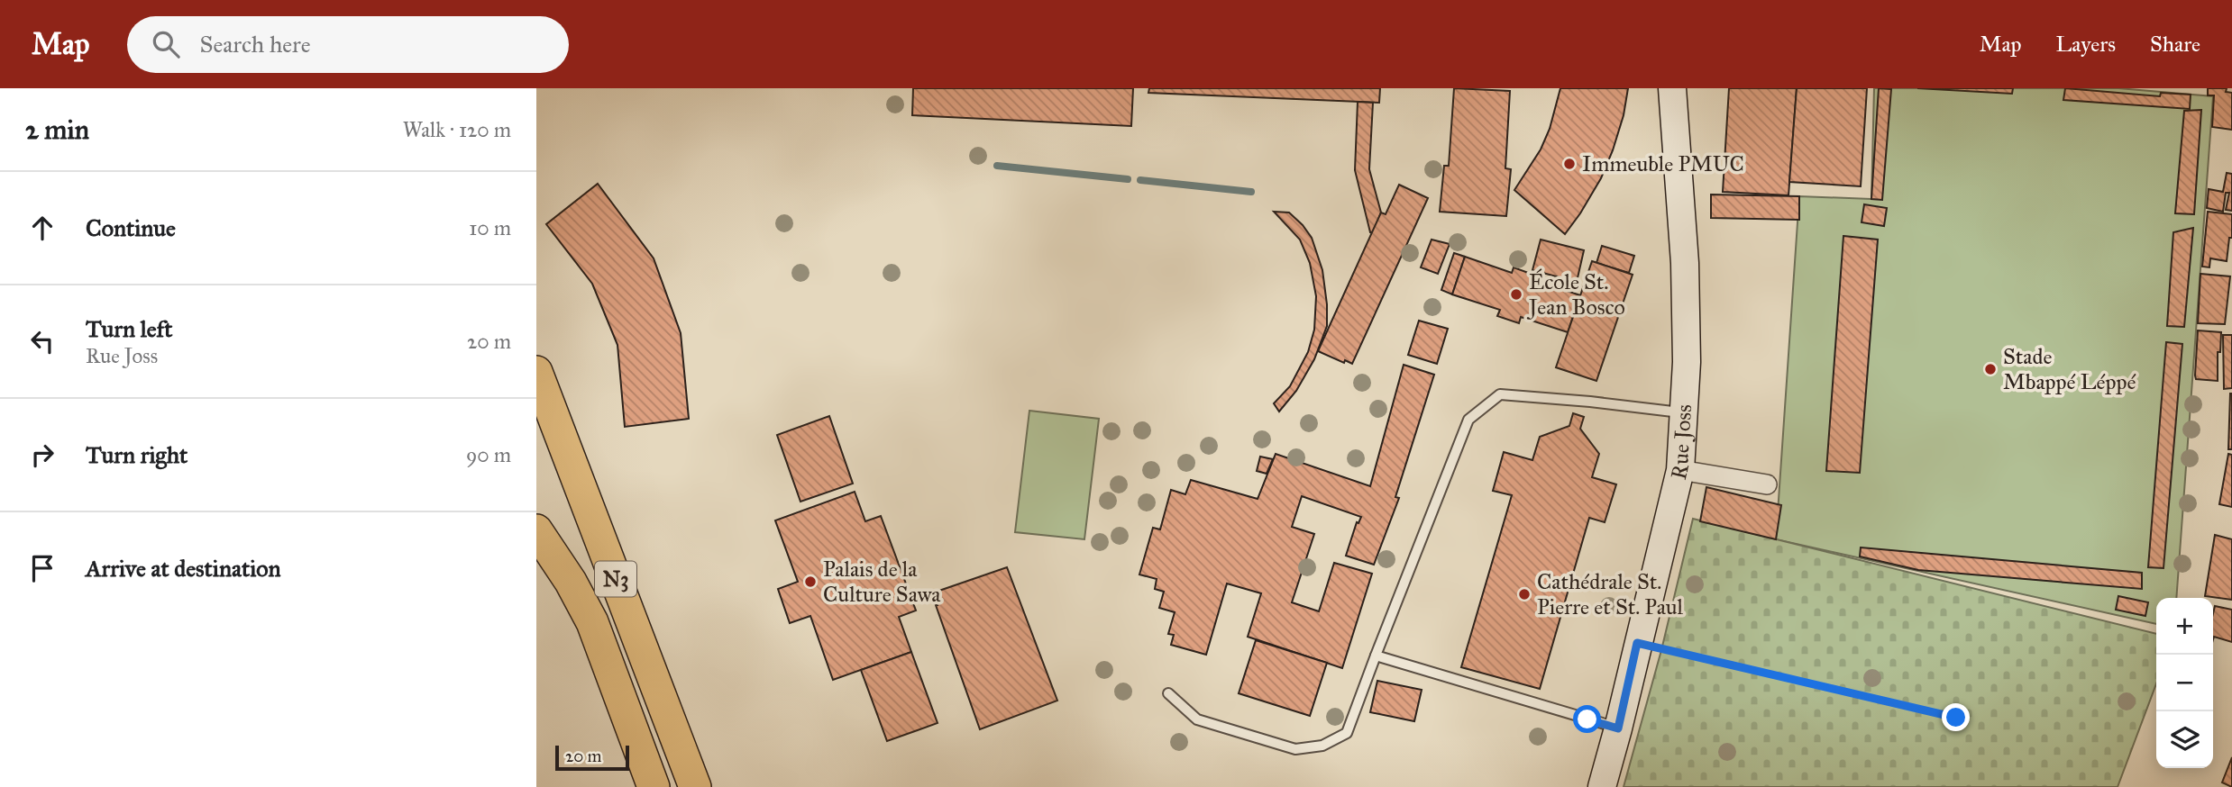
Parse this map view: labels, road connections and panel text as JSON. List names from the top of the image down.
{
  "streets": {
    "highway": ["N3"],
    "main road": ["Rue Joss"]
  },
  "places": [
    "Immeuble PMUC",
    "École St. Jean Bosco",
    "Stade Mbappé Léppé",
    "Palais de la Culture Sawa",
    "Cathédrale St. Pierre et St. Paul"
  ],
  "scale_bar": "20 m",
  "page": {
    "header": "Map",
    "search": "Search here",
    "nav": ["Map", "Layers", "Share"],
    "heading": ["2 min", "Walk · 120 m"],
    "list": [
      ["Continue", "10 m"],
      ["Turn left", "Rue Joss", "20 m"],
      ["Turn right", "90 m"],
      "Arrive at destination"
    ],
    "map_buttons": ["+", "−"],
    "scale": "20 m"
  }
}
